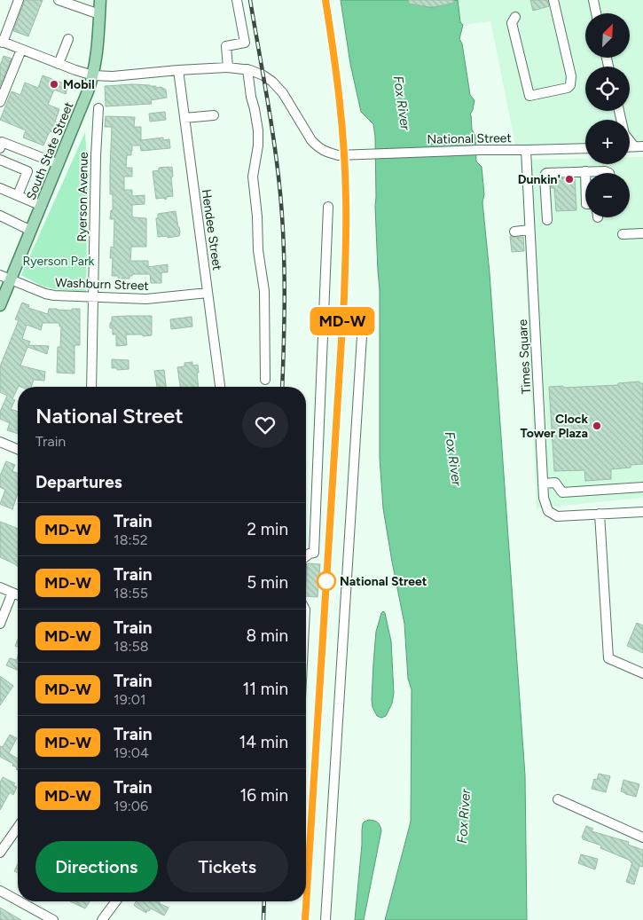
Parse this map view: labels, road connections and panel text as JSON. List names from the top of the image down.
{
  "streets": {
    "main road": ["South State Street"],
    "street": [
      "National Street",
      "Ryerson Avenue",
      "Hendee Street",
      "Washburn Street",
      "Times Square"
    ]
  },
  "crossings": [
    ["National Street", "South State Street"],
    ["National Street", "Hendee Street"],
    ["National Street", "Times Square"],
    ["South State Street", "Washburn Street"],
    ["Ryerson Avenue", "Washburn Street"],
    ["Hendee Street", "Washburn Street"]
  ],
  "water": ["Fox River"],
  "parks": ["Ryerson Park"],
  "places": [
    "Mobil",
    "Dunkin'",
    "Clock Tower Plaza",
    "National Street"
  ],
  "north": "top right",
  "page": {
    "on_map": "MD-W",
    "map_buttons": ["+", "−"],
    "heading": [
      ["National Street", "Train"],
      "Departures"
    ],
    "list": [
      {
        "mark": "MD-W",
        "name": "Train",
        "note": "18:52",
        "value": "2 min"
      },
      {
        "mark": "MD-W",
        "name": "Train",
        "note": "18:55",
        "value": "5 min"
      },
      {
        "mark": "MD-W",
        "name": "Train",
        "note": "18:58",
        "value": "8 min"
      },
      {
        "mark": "MD-W",
        "name": "Train",
        "note": "19:01",
        "value": "11 min"
      },
      {
        "mark": "MD-W",
        "name": "Train",
        "note": "19:04",
        "value": "14 min"
      },
      {
        "mark": "MD-W",
        "name": "Train",
        "note": "19:06",
        "value": "16 min"
      }
    ],
    "buttons": ["Directions", "Tickets"]
  }
}
